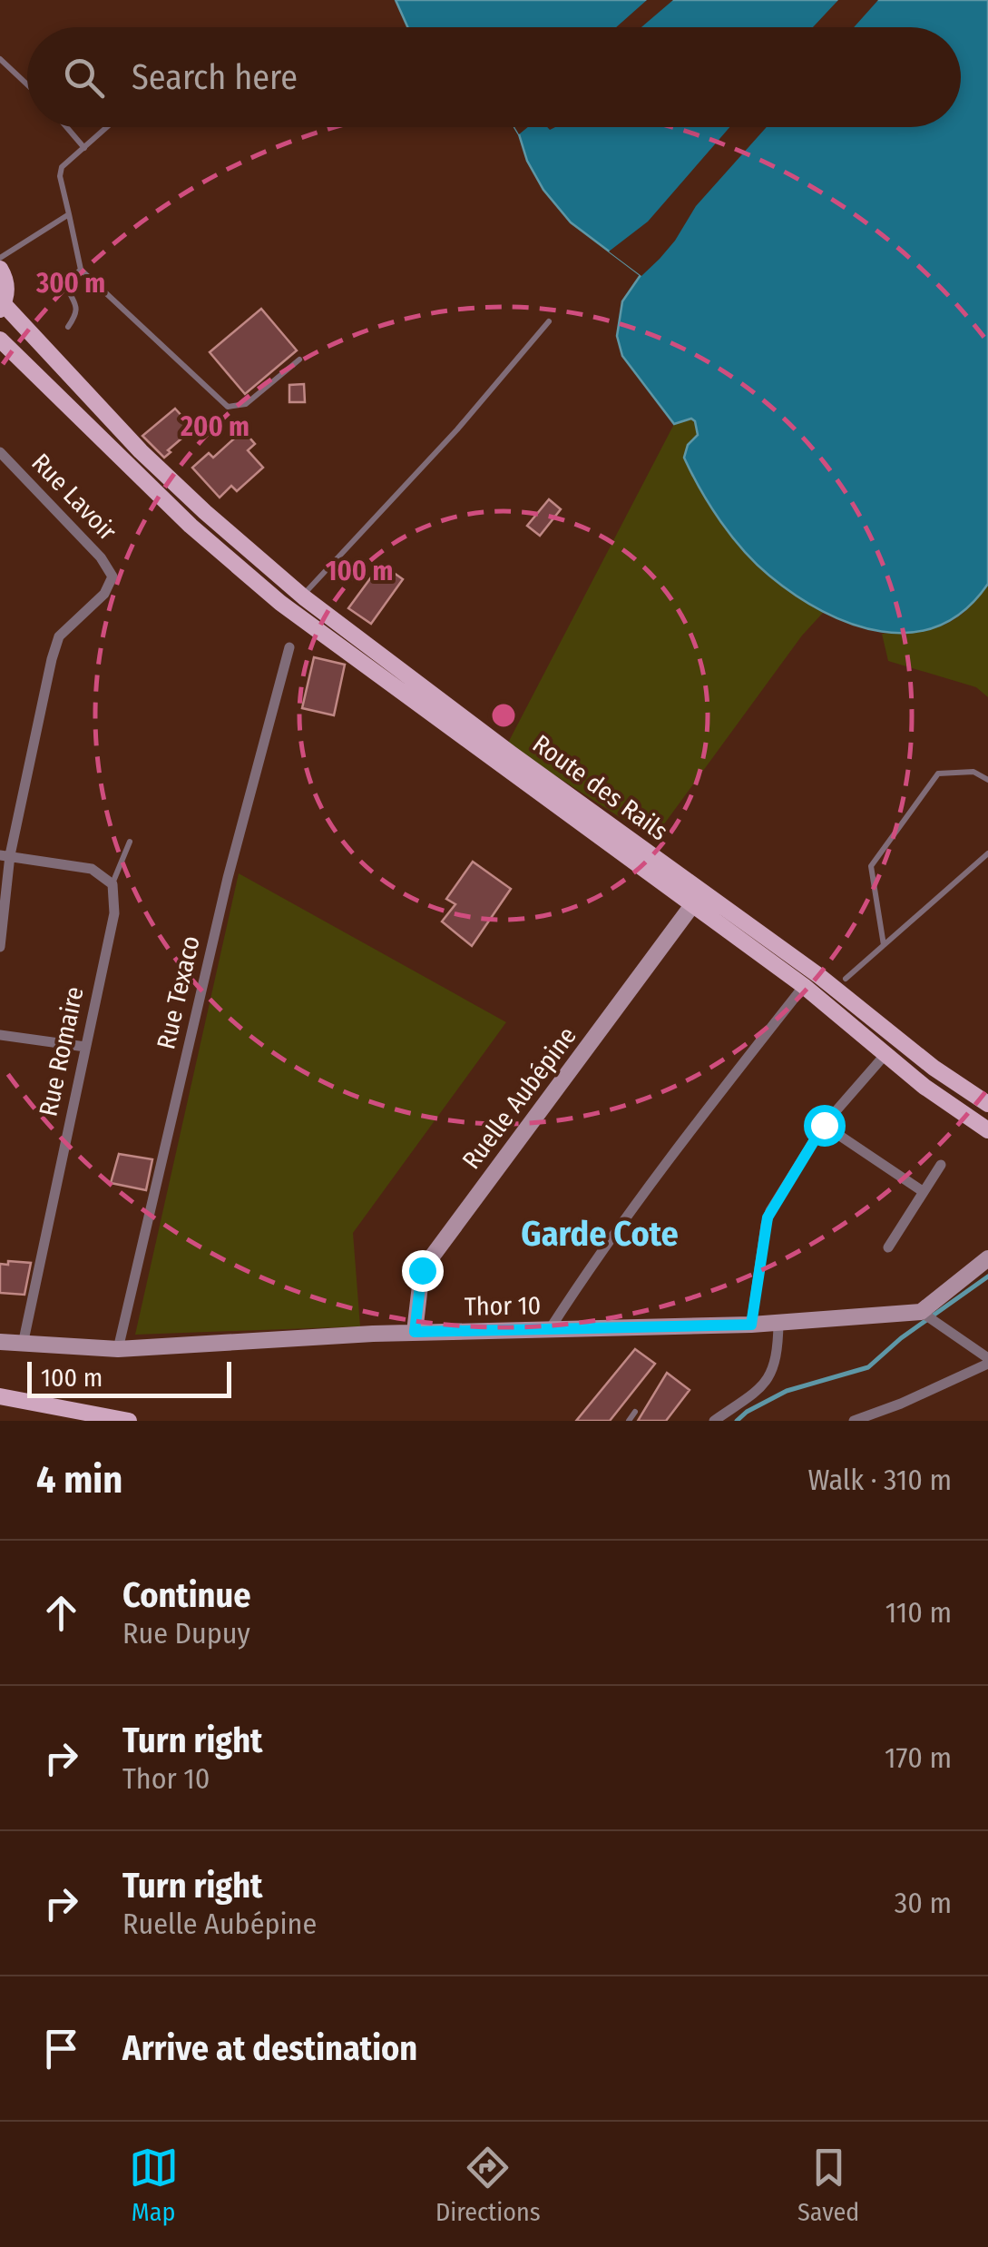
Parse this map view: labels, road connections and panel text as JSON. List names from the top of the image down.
{
  "streets": {
    "main road": ["Route des Rails"],
    "street": [
      "Rue Lavoir",
      "Rue Texaco",
      "Rue Romaire",
      "Ruelle Aubépine",
      "Thor 10"
    ]
  },
  "crossings": [
    ["Route des Rails", "Ruelle Aubépine"],
    ["Rue Texaco", "Thor 10"],
    ["Rue Romaire", "Thor 10"],
    ["Ruelle Aubépine", "Thor 10"]
  ],
  "districts": ["Garde Cote"],
  "scale_bar": "100 m",
  "page": {
    "search": "Search here",
    "scale": "100 m",
    "heading": ["4 min", "Walk · 310 m"],
    "list": [
      ["Continue", "Rue Dupuy", "110 m"],
      ["Turn right", "Thor 10", "170 m"],
      ["Turn right", "Ruelle Aubépine", "30 m"],
      "Arrive at destination"
    ],
    "nav": ["Map", "Directions", "Saved"]
  },
  "rings": ["300 m", "200 m", "100 m"]
}
